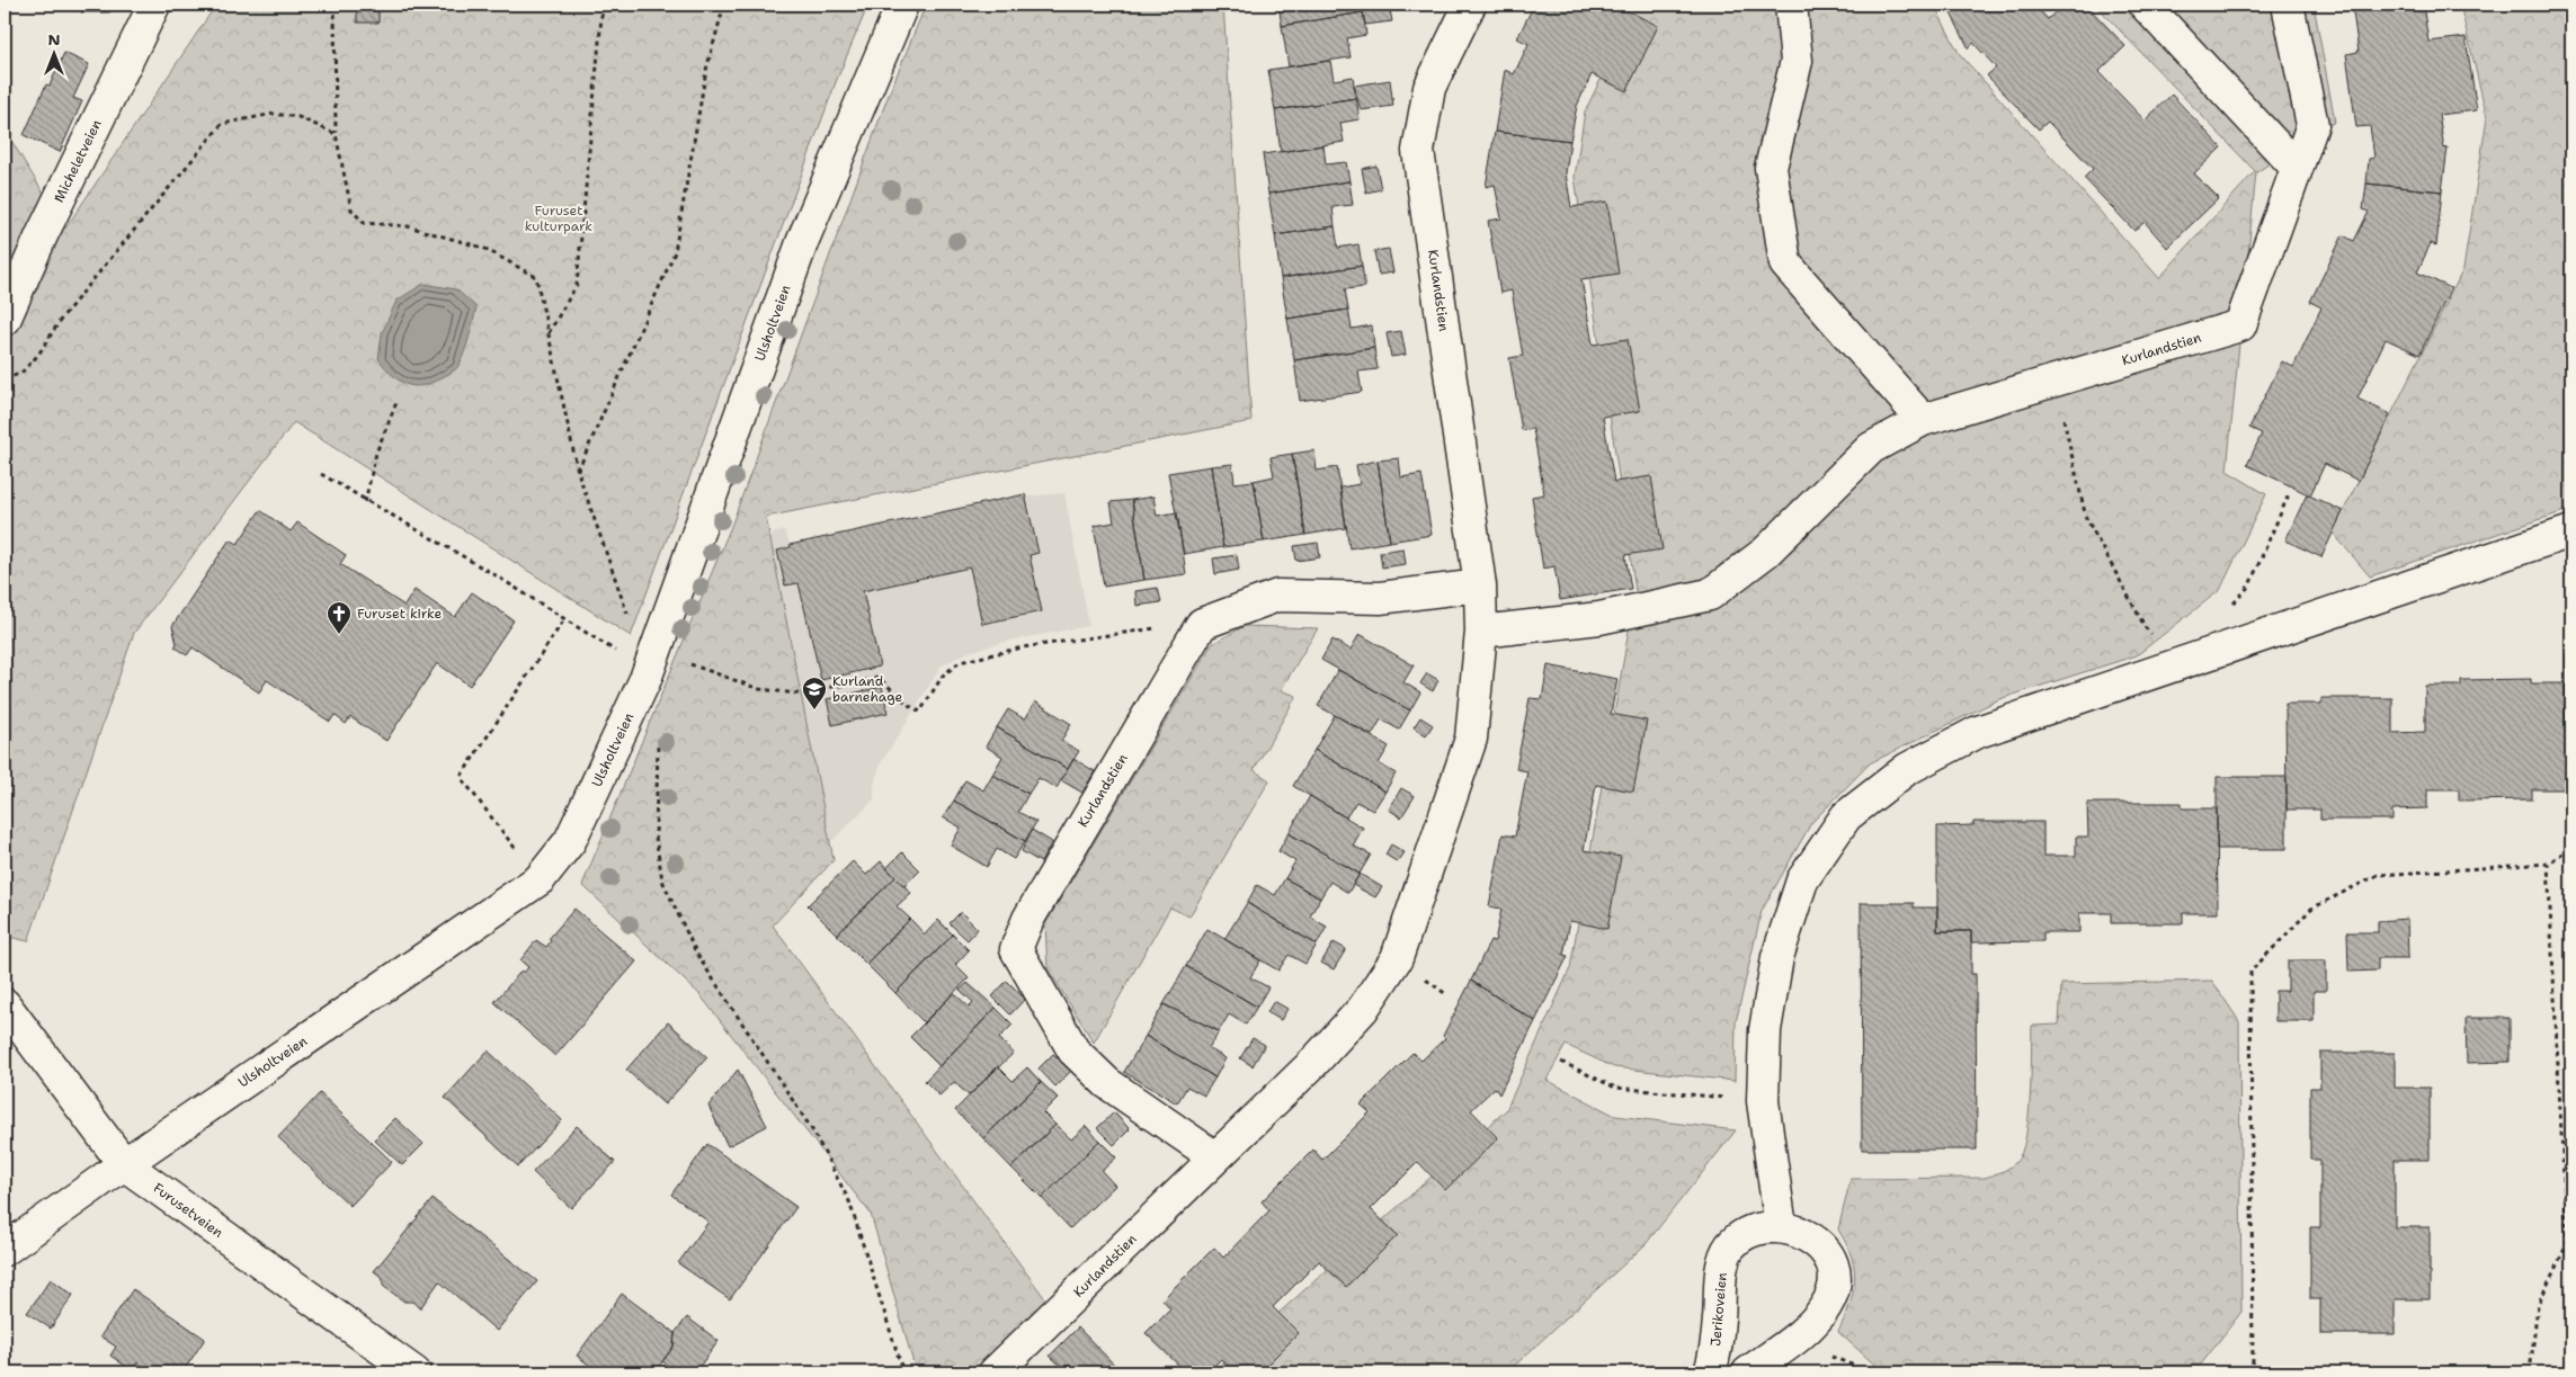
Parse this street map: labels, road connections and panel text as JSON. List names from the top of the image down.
{
  "streets": {
    "street": [
      "Micheletveien",
      "Kurlandstien",
      "Ulsholtveien",
      "Furusetveien",
      "Jerikoveien"
    ]
  },
  "crossings": [
    ["Ulsholtveien", "Furusetveien"]
  ],
  "parks": ["Furuset kulturpark"],
  "places": {
    "church": ["Furuset kirke"],
    "school or university": ["Kurland barnehage"]
  },
  "north": "top"
}
